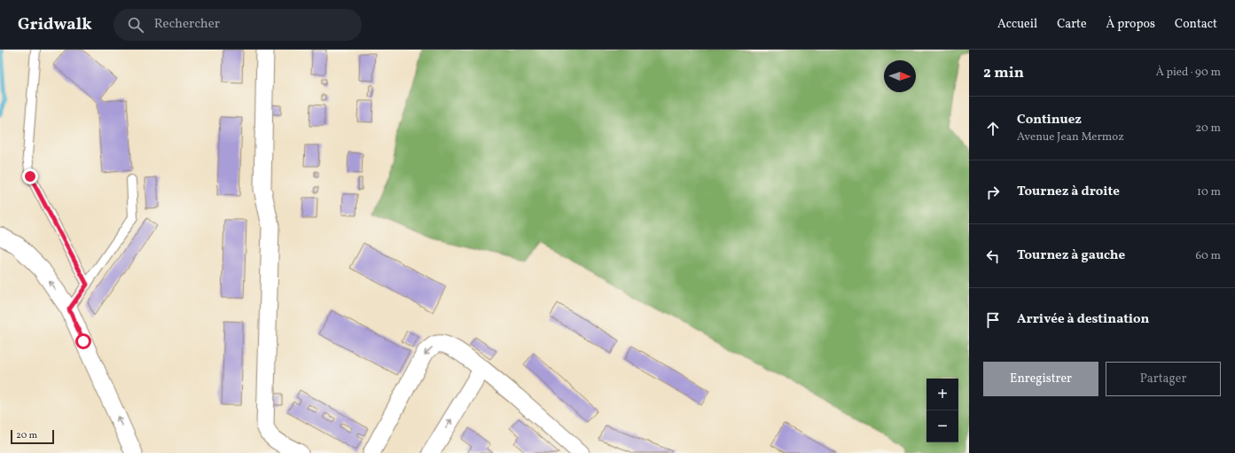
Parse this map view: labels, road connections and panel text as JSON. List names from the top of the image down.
{
  "scale_bar": "20 m",
  "north": "right",
  "page": {
    "header": "Gridwalk",
    "search": "Rechercher",
    "nav": [
      "Accueil",
      "Carte",
      "À propos",
      "Contact"
    ],
    "heading": ["2 min", "À pied · 90 m"],
    "list": [
      ["Continuez", "Avenue Jean Mermoz", "20 m"],
      ["Tournez à droite", "10 m"],
      ["Tournez à gauche", "60 m"],
      "Arrivée à destination"
    ],
    "buttons": ["Enregistrer", "Partager"],
    "map_buttons": ["+", "−"],
    "scale": "20 m"
  }
}
